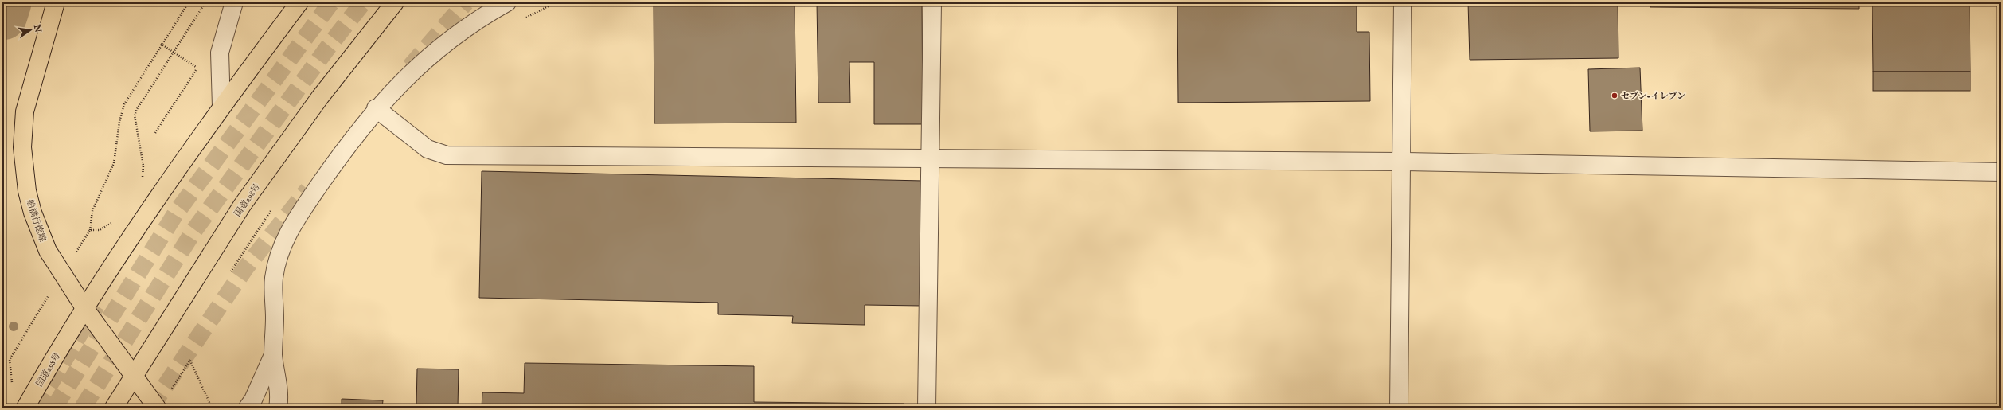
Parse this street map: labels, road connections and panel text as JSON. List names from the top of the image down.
{
  "streets": {
    "main road": ["国道298号", "船橋行徳線"]
  },
  "crossings": [
    ["国道298号", "船橋行徳線"]
  ],
  "places": ["セブン-イレブン"],
  "north": "right"
}
